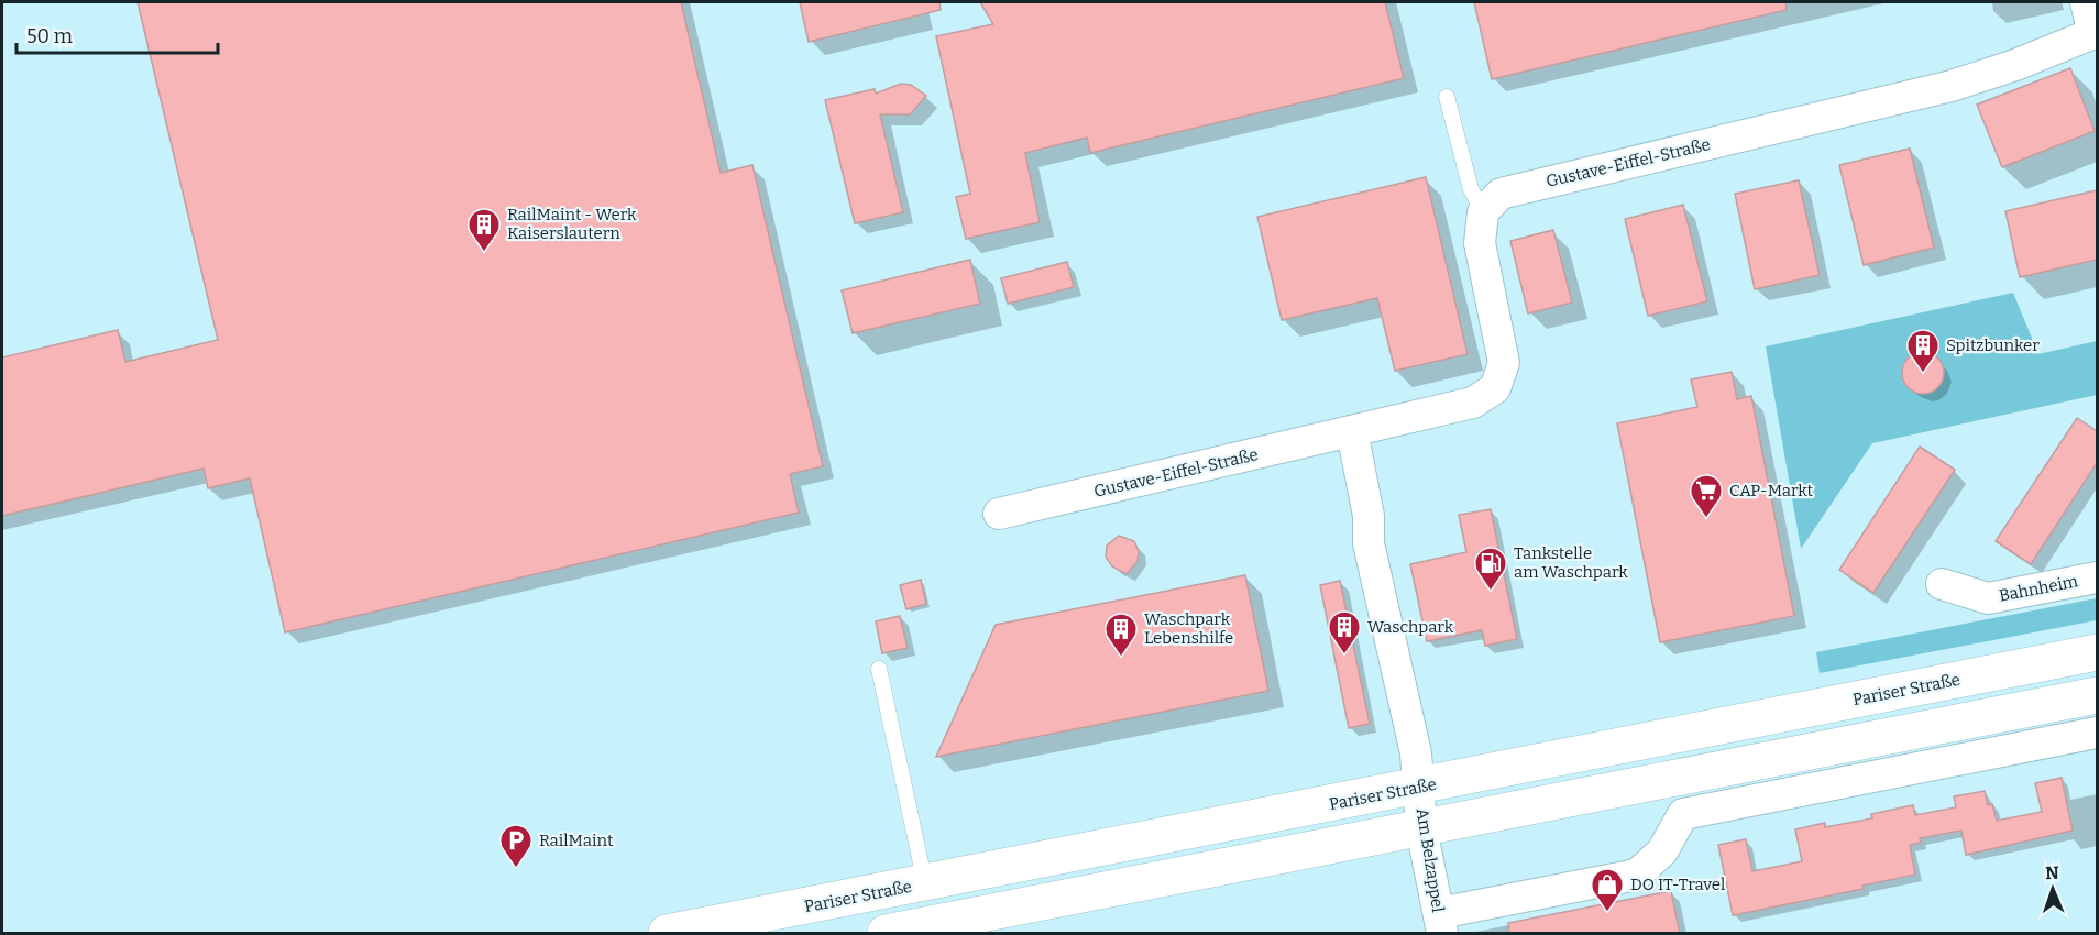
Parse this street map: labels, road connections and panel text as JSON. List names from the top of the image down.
{
  "streets": {
    "main road": ["Pariser Straße"],
    "street": ["Gustave-Eiffel-Straße", "Bahnheim", "Am Belzappel"]
  },
  "crossings": [
    ["Pariser Straße", "Am Belzappel"]
  ],
  "places": {
    "building": [
      "RailMaint - Werk Kaiserslautern",
      "Spitzbunker",
      "Waschpark",
      "Waschpark Lebenshilfe"
    ],
    "supermarket": ["CAP-Markt"],
    "fuel station": ["Tankstelle am Waschpark"],
    "parking": ["RailMaint"],
    "shop": ["DO IT-Travel"]
  },
  "scale_bar": "50 m",
  "north": "top"
}
